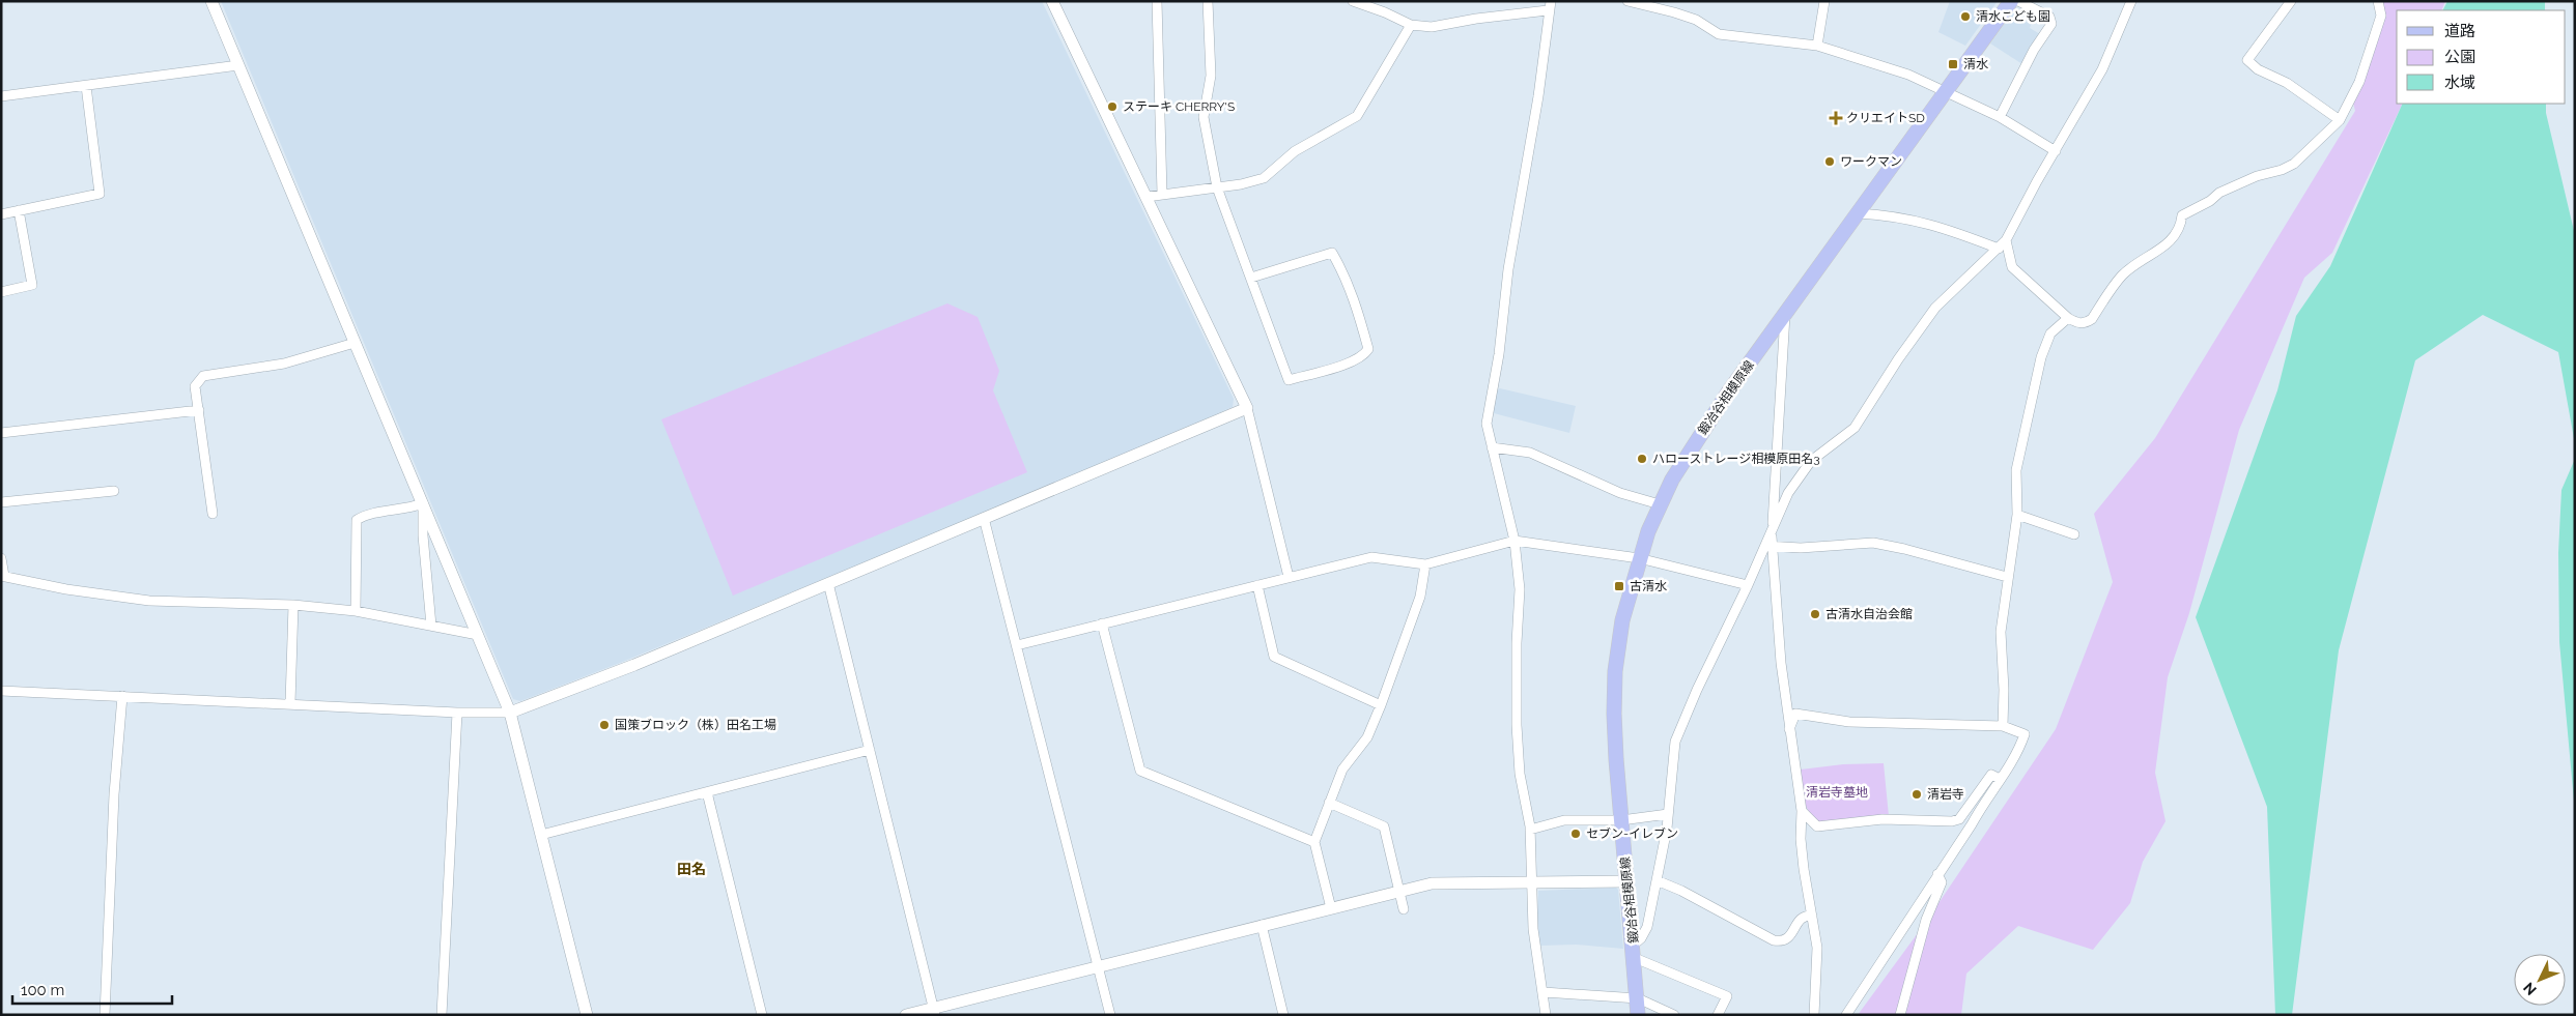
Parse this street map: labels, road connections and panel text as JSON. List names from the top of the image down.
{
  "streets": {
    "main road": ["鍛冶谷相模原線"]
  },
  "districts": ["田名"],
  "parks": ["清岩寺墓地"],
  "places": {
    "other": [
      "清水こども園",
      "ステーキ CHERRY'S",
      "ワークマン",
      "ハローストレージ相模原田名3",
      "古清水自治会館",
      "国策ブロック（株）田名工場",
      "清岩寺",
      "セブン-イレブン"
    ],
    "transit": ["清水", "古清水"],
    "health": ["クリエイトSD"]
  },
  "legend": ["道路", "公園", "水域"],
  "scale_bar": "100 m",
  "north": "bottom left"
}
